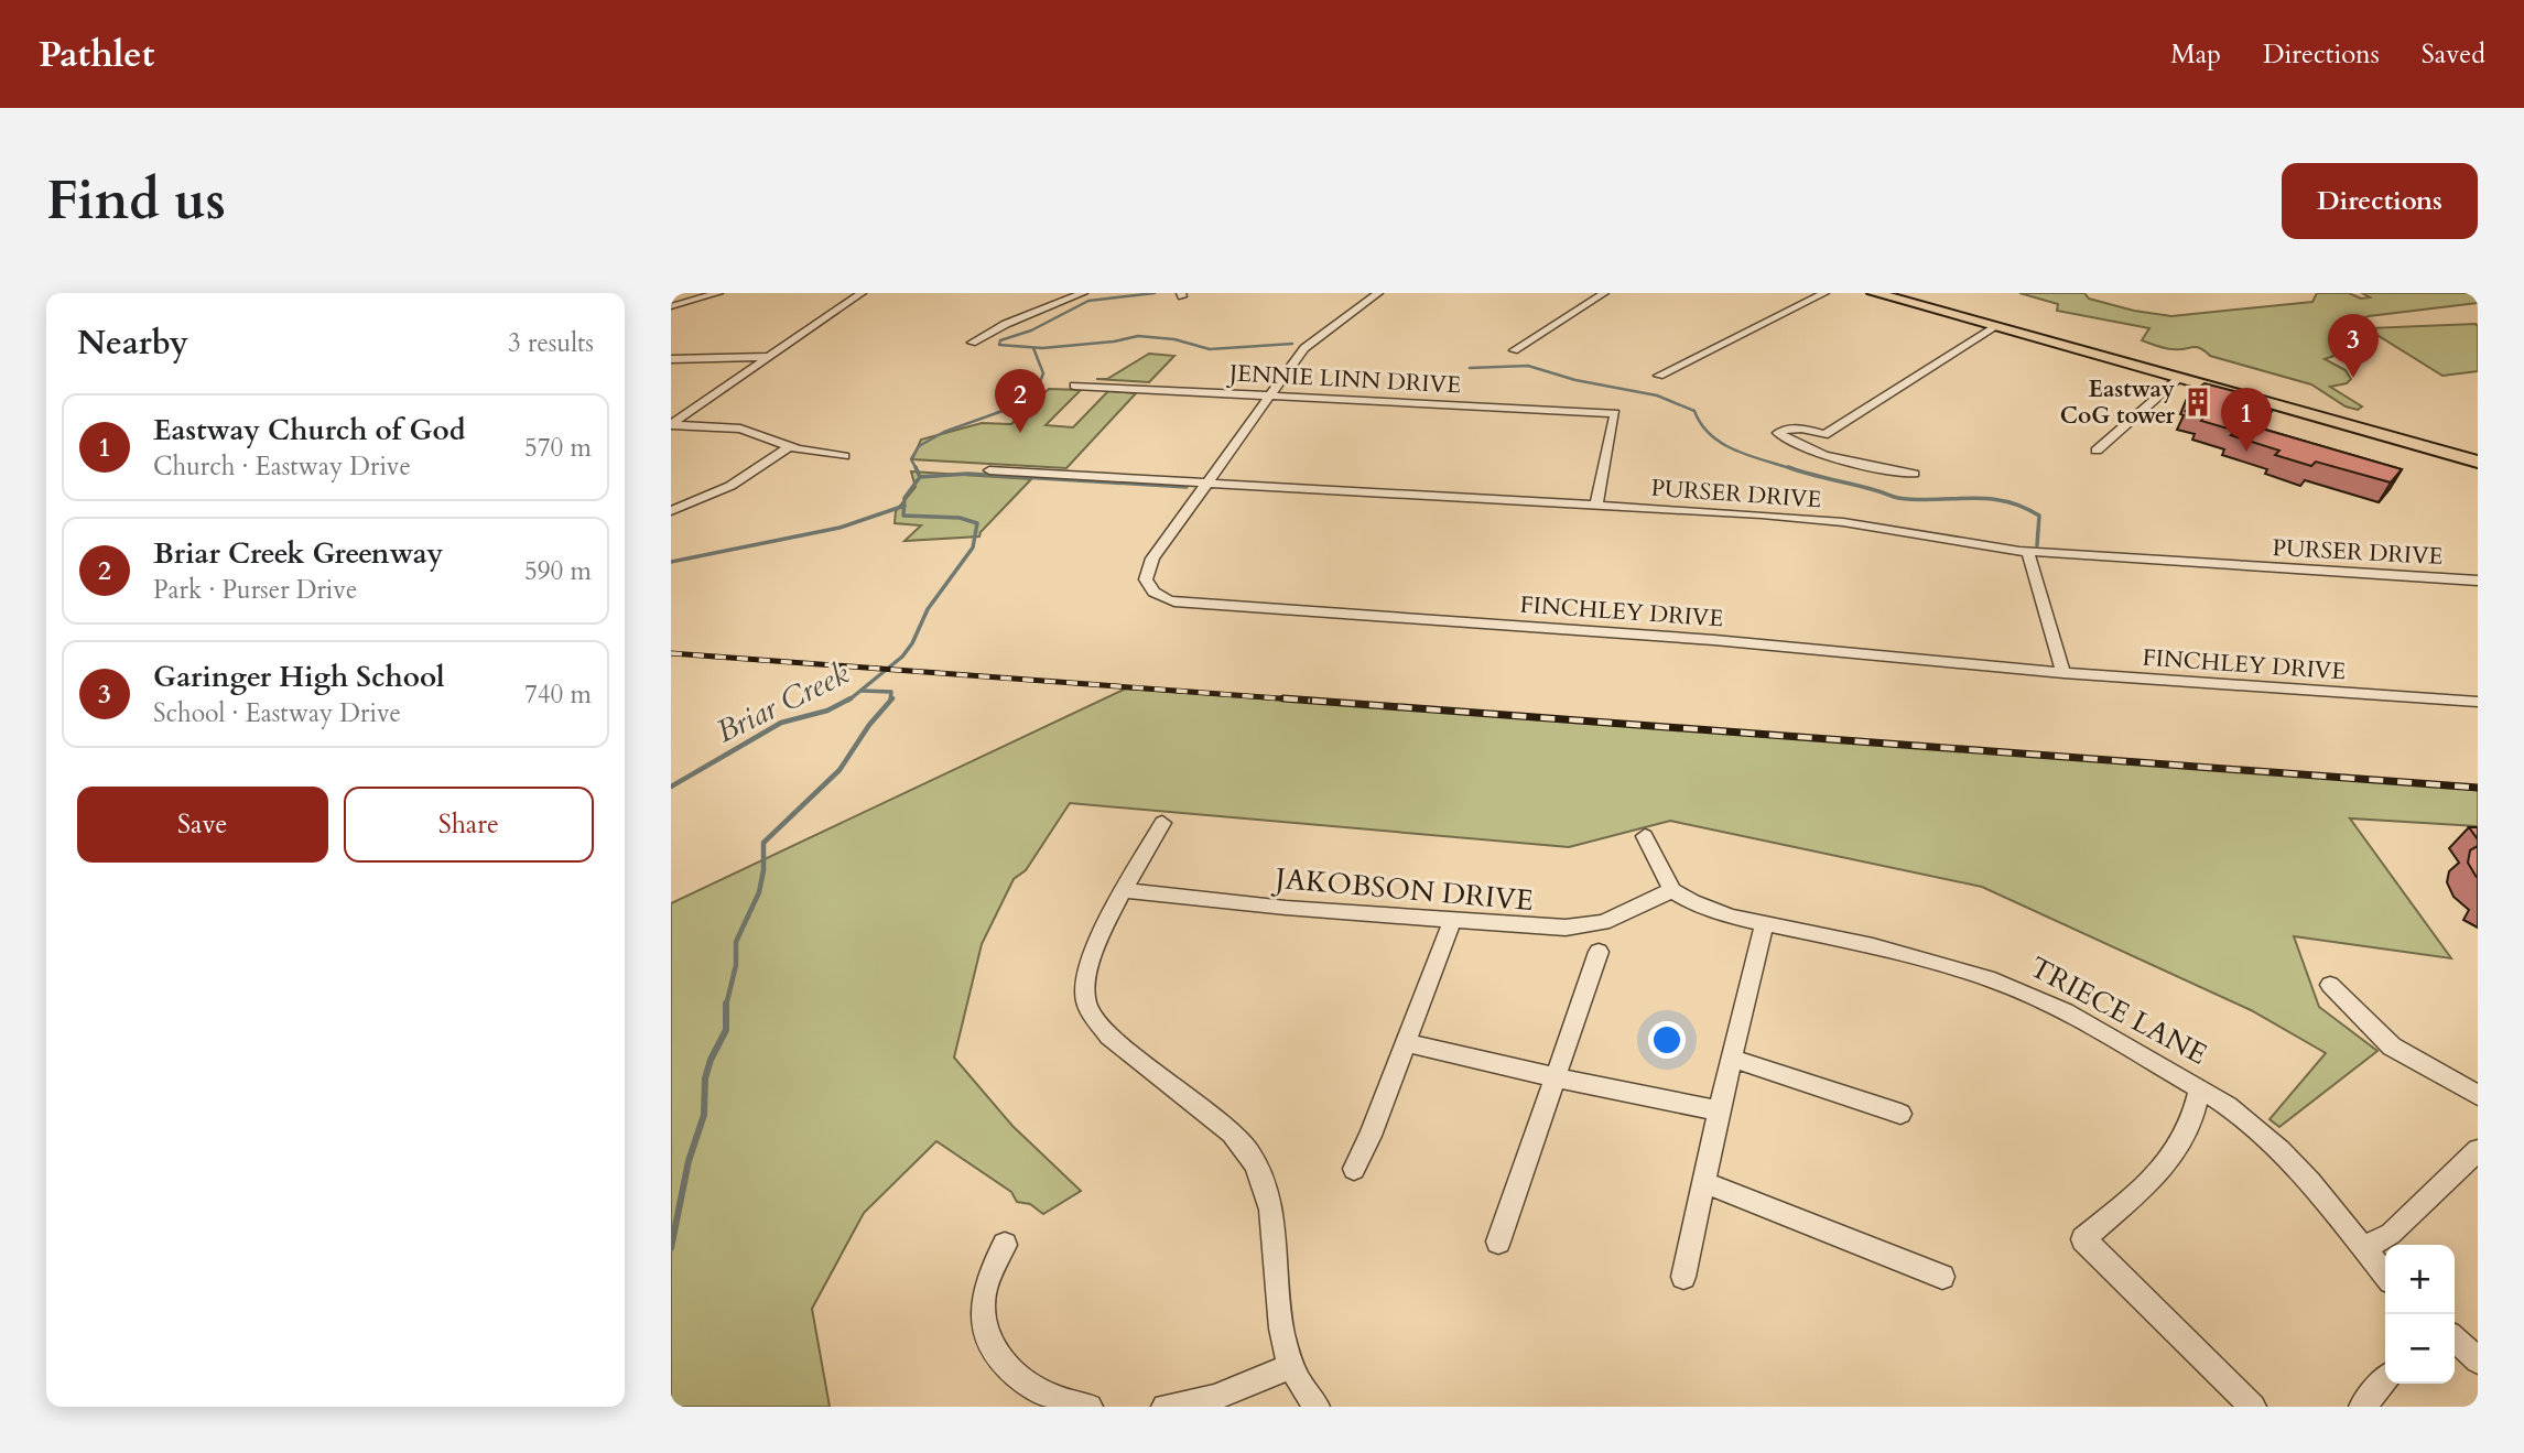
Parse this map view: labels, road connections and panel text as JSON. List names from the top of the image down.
{
  "streets": {
    "street": [
      "JENNIE LINN DRIVE",
      "PURSER DRIVE",
      "FINCHLEY DRIVE",
      "JAKOBSON DRIVE",
      "TRIECE LANE"
    ]
  },
  "crossings": [
    ["JENNIE LINN DRIVE", "PURSER DRIVE"],
    ["JENNIE LINN DRIVE", "FINCHLEY DRIVE"],
    ["PURSER DRIVE", "FINCHLEY DRIVE"],
    ["JAKOBSON DRIVE", "TRIECE LANE"]
  ],
  "water": ["Briar Creek"],
  "places": {
    "building": ["Eastway CoG tower"]
  },
  "page": {
    "header": "Pathlet",
    "nav": ["Map", "Directions", "Saved"],
    "buttons": [
      "Directions",
      ["Save", "Share"]
    ],
    "title": "Find us",
    "heading": ["Nearby", "3 results"],
    "pins": ["3", "2", "1"],
    "list": [
      {
        "mark": "1",
        "name": "Eastway Church of God",
        "note": "Church · Eastway Drive",
        "value": "570 m"
      },
      {
        "mark": "2",
        "name": "Briar Creek Greenway",
        "note": "Park · Purser Drive",
        "value": "590 m"
      },
      {
        "mark": "3",
        "name": "Garinger High School",
        "note": "School · Eastway Drive",
        "value": "740 m"
      }
    ],
    "map_buttons": ["+", "−"]
  }
}
